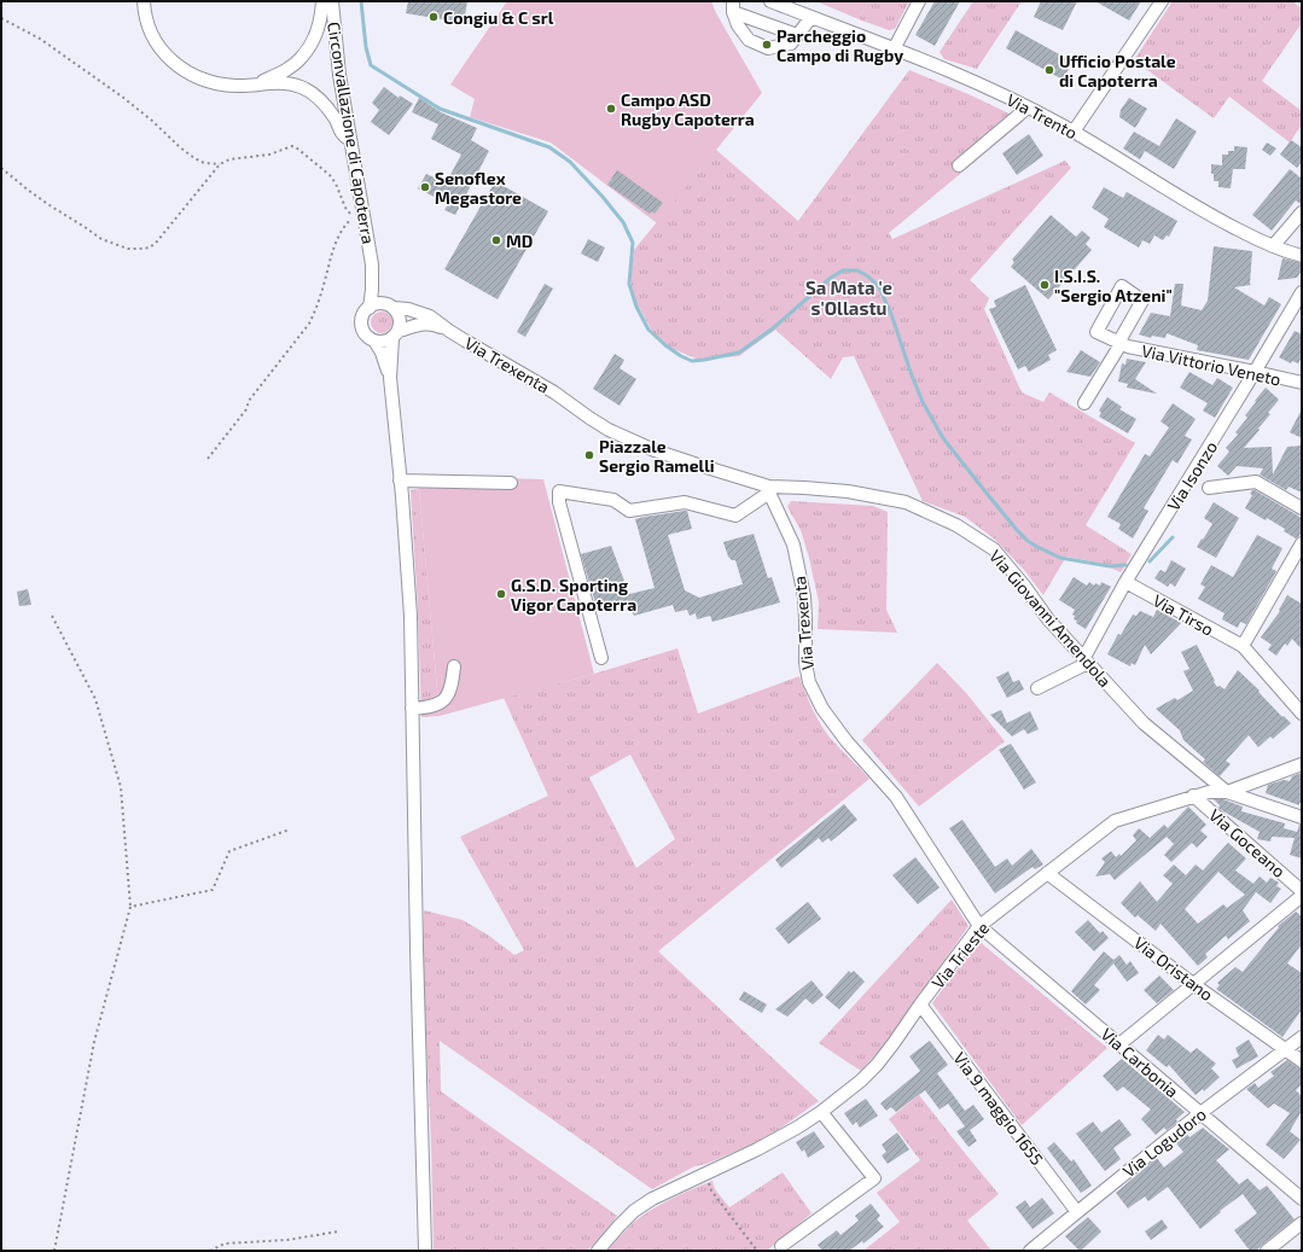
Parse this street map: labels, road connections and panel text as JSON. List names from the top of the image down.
{
  "streets": {
    "street": [
      "Via Trento",
      "Circonvallazione di Capoterra",
      "Via Trexenta",
      "Via Vittorio Veneto",
      "Via Isonzo",
      "Via Tirso",
      "Via Giovanni Amendola",
      "Via Goceano",
      "Via Trieste",
      "Via Oristano",
      "Via Carbonia",
      "Via 9 maggio 1655",
      "Via Logudoro"
    ]
  },
  "crossings": [
    ["Via Trexenta", "Via Giovanni Amendola"],
    ["Via Trexenta", "Via Trieste"],
    ["Via Trexenta", "Via Carbonia"],
    ["Via Vittorio Veneto", "Via Isonzo"],
    ["Via Isonzo", "Via Tirso"],
    ["Via Isonzo", "Via Giovanni Amendola"],
    ["Via Giovanni Amendola", "Via Trieste"],
    ["Via Goceano", "Via Trieste"],
    ["Via Trieste", "Via Oristano"],
    ["Via Trieste", "Via Carbonia"],
    ["Via Trieste", "Via 9 maggio 1655"],
    ["Via Oristano", "Via Logudoro"],
    ["Via Carbonia", "Via Logudoro"],
    ["Via 9 maggio 1655", "Via Logudoro"]
  ],
  "districts": ["Sa Mata 'e s'Ollastu"],
  "places": [
    "Congiu & C srl",
    "Parcheggio Campo di Rugby",
    "Ufficio Postale di Capoterra",
    "Campo ASD Rugby Capoterra",
    "Senoflex Megastore",
    "MD",
    "I.S.I.S. \"Sergio Atzeni\"",
    "Piazzale Sergio Ramelli",
    "G.S.D. Sporting Vigor Capoterra"
  ]
}
